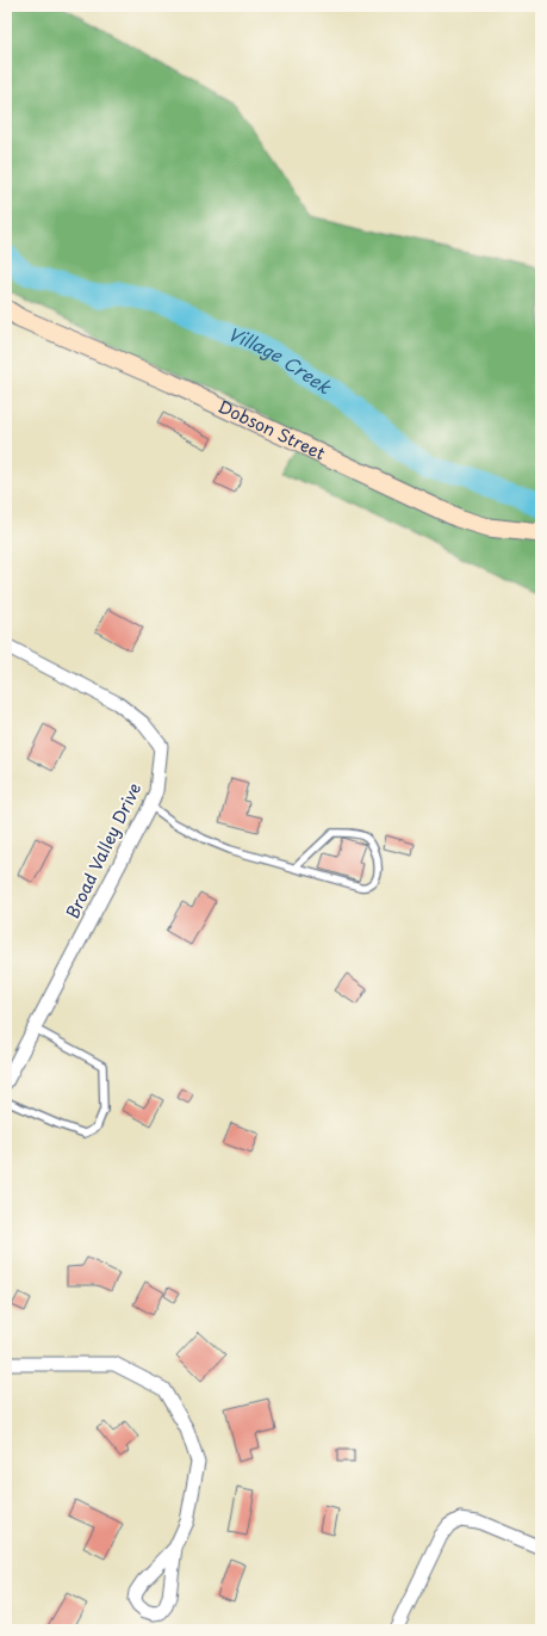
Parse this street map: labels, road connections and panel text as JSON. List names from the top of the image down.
{
  "streets": {
    "street": ["Dobson Street", "Broad Valley Drive"]
  },
  "water": ["Village Creek"]
}
